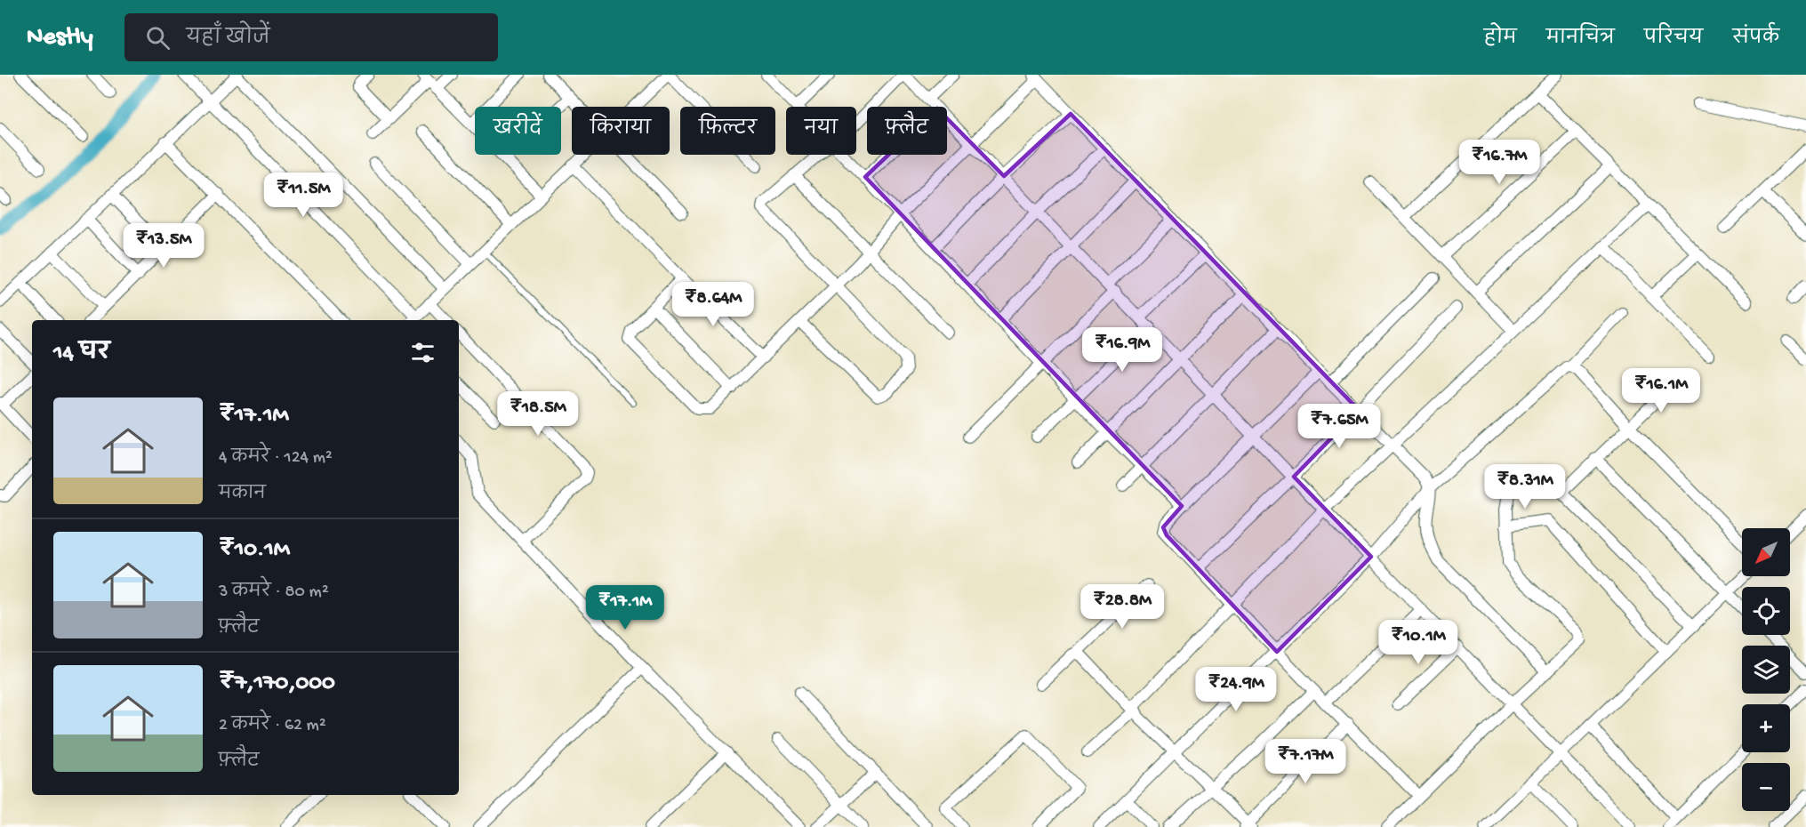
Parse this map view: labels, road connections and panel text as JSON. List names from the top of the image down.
{
  "north": "bottom left",
  "page": {
    "header": "Nestly",
    "search": "यहाँ खोजें",
    "nav": [
      "होम",
      "मानचित्र",
      "परिचय",
      "संपर्क"
    ],
    "chip": [
      "खरीदें",
      "किराया",
      "फ़िल्टर",
      "नया",
      "फ़्लैट"
    ],
    "price": [
      "₹16.7M",
      "₹11.5M",
      "₹13.5M",
      "₹8.64M",
      "₹16.9M",
      "₹16.1M",
      "₹18.5M",
      "₹7.65M",
      "₹8.31M",
      "₹28.8M",
      "₹17.1M",
      "₹10.1M",
      "₹24.9M",
      "₹7.17M"
    ],
    "heading": "14 घर",
    "list": [
      {
        "name": "₹17.1M",
        "note": "4 कमरे · 124 m² · मकान"
      },
      {
        "name": "₹10.1M",
        "note": "3 कमरे · 80 m² · फ़्लैट"
      },
      {
        "name": "₹7,170,000",
        "note": "2 कमरे · 62 m² · फ़्लैट"
      }
    ],
    "map_buttons": ["+", "−"]
  }
}
